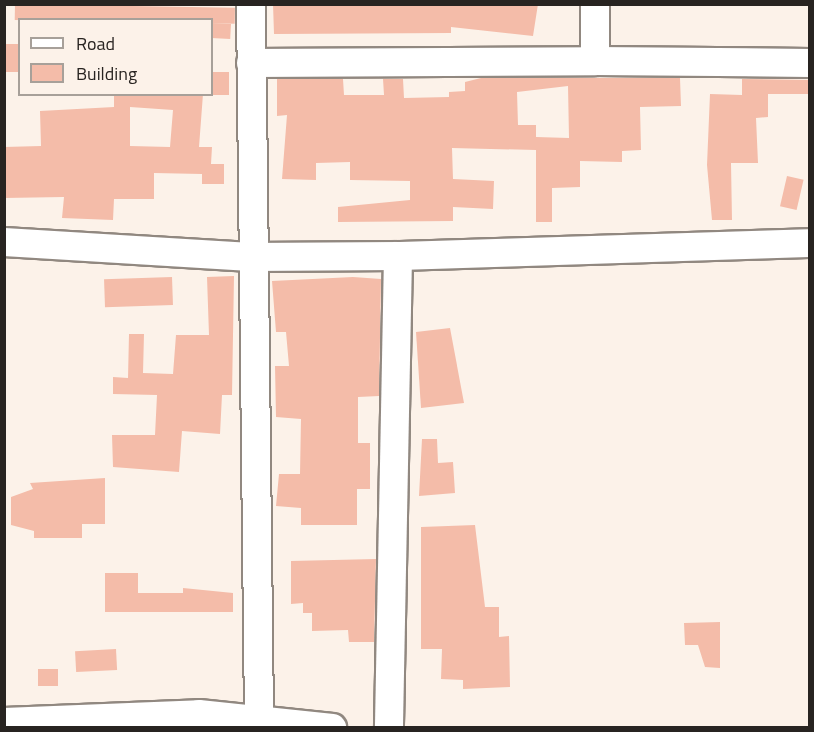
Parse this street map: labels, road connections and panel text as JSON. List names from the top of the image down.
{
  "legend": ["Road", "Building"]
}
